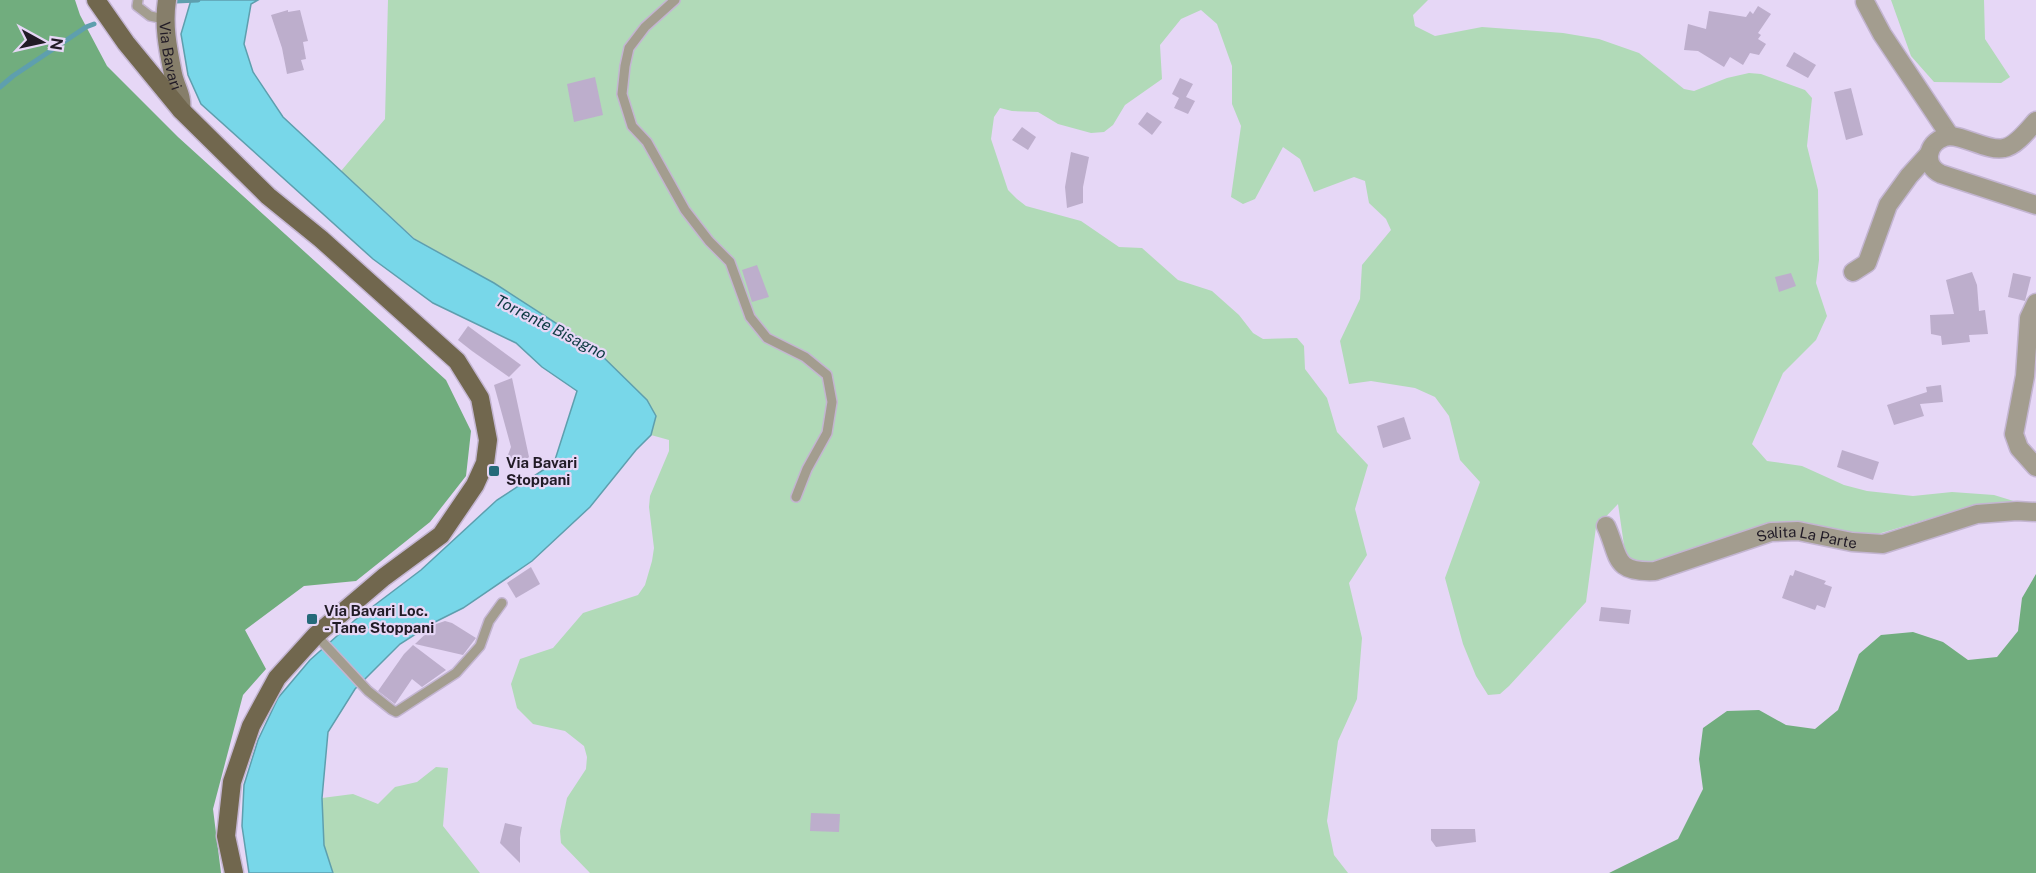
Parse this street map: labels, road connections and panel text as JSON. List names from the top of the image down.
{
  "streets": {
    "street": ["Via Bavari", "Salita La Parte"]
  },
  "water": ["Torrente Bisagno"],
  "places": {
    "transit": ["Via Bavari Stoppani", "Via Bavari Loc. - Tane Stoppani"]
  },
  "north": "right"
}
